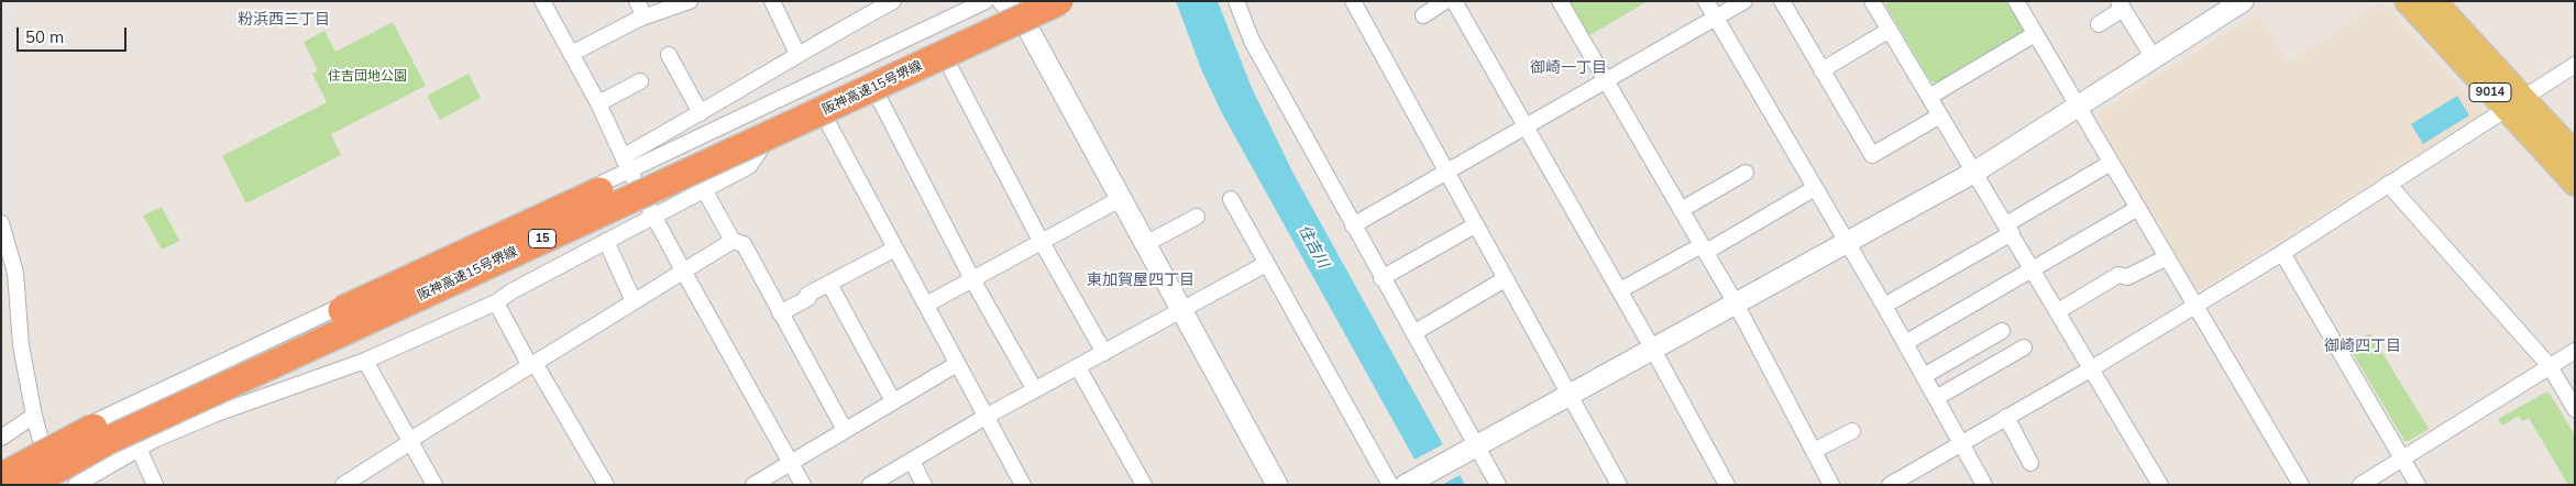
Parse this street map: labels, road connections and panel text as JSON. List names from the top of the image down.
{
  "streets": {
    "highway": ["阪神高速15号堺線", "15"],
    "main road": ["9014"]
  },
  "districts": [
    "粉浜西三丁目",
    "御崎一丁目",
    "東加賀屋四丁目",
    "御崎四丁目"
  ],
  "water": ["住吉川"],
  "parks": ["住吉団地公園"],
  "scale_bar": "50 m"
}
